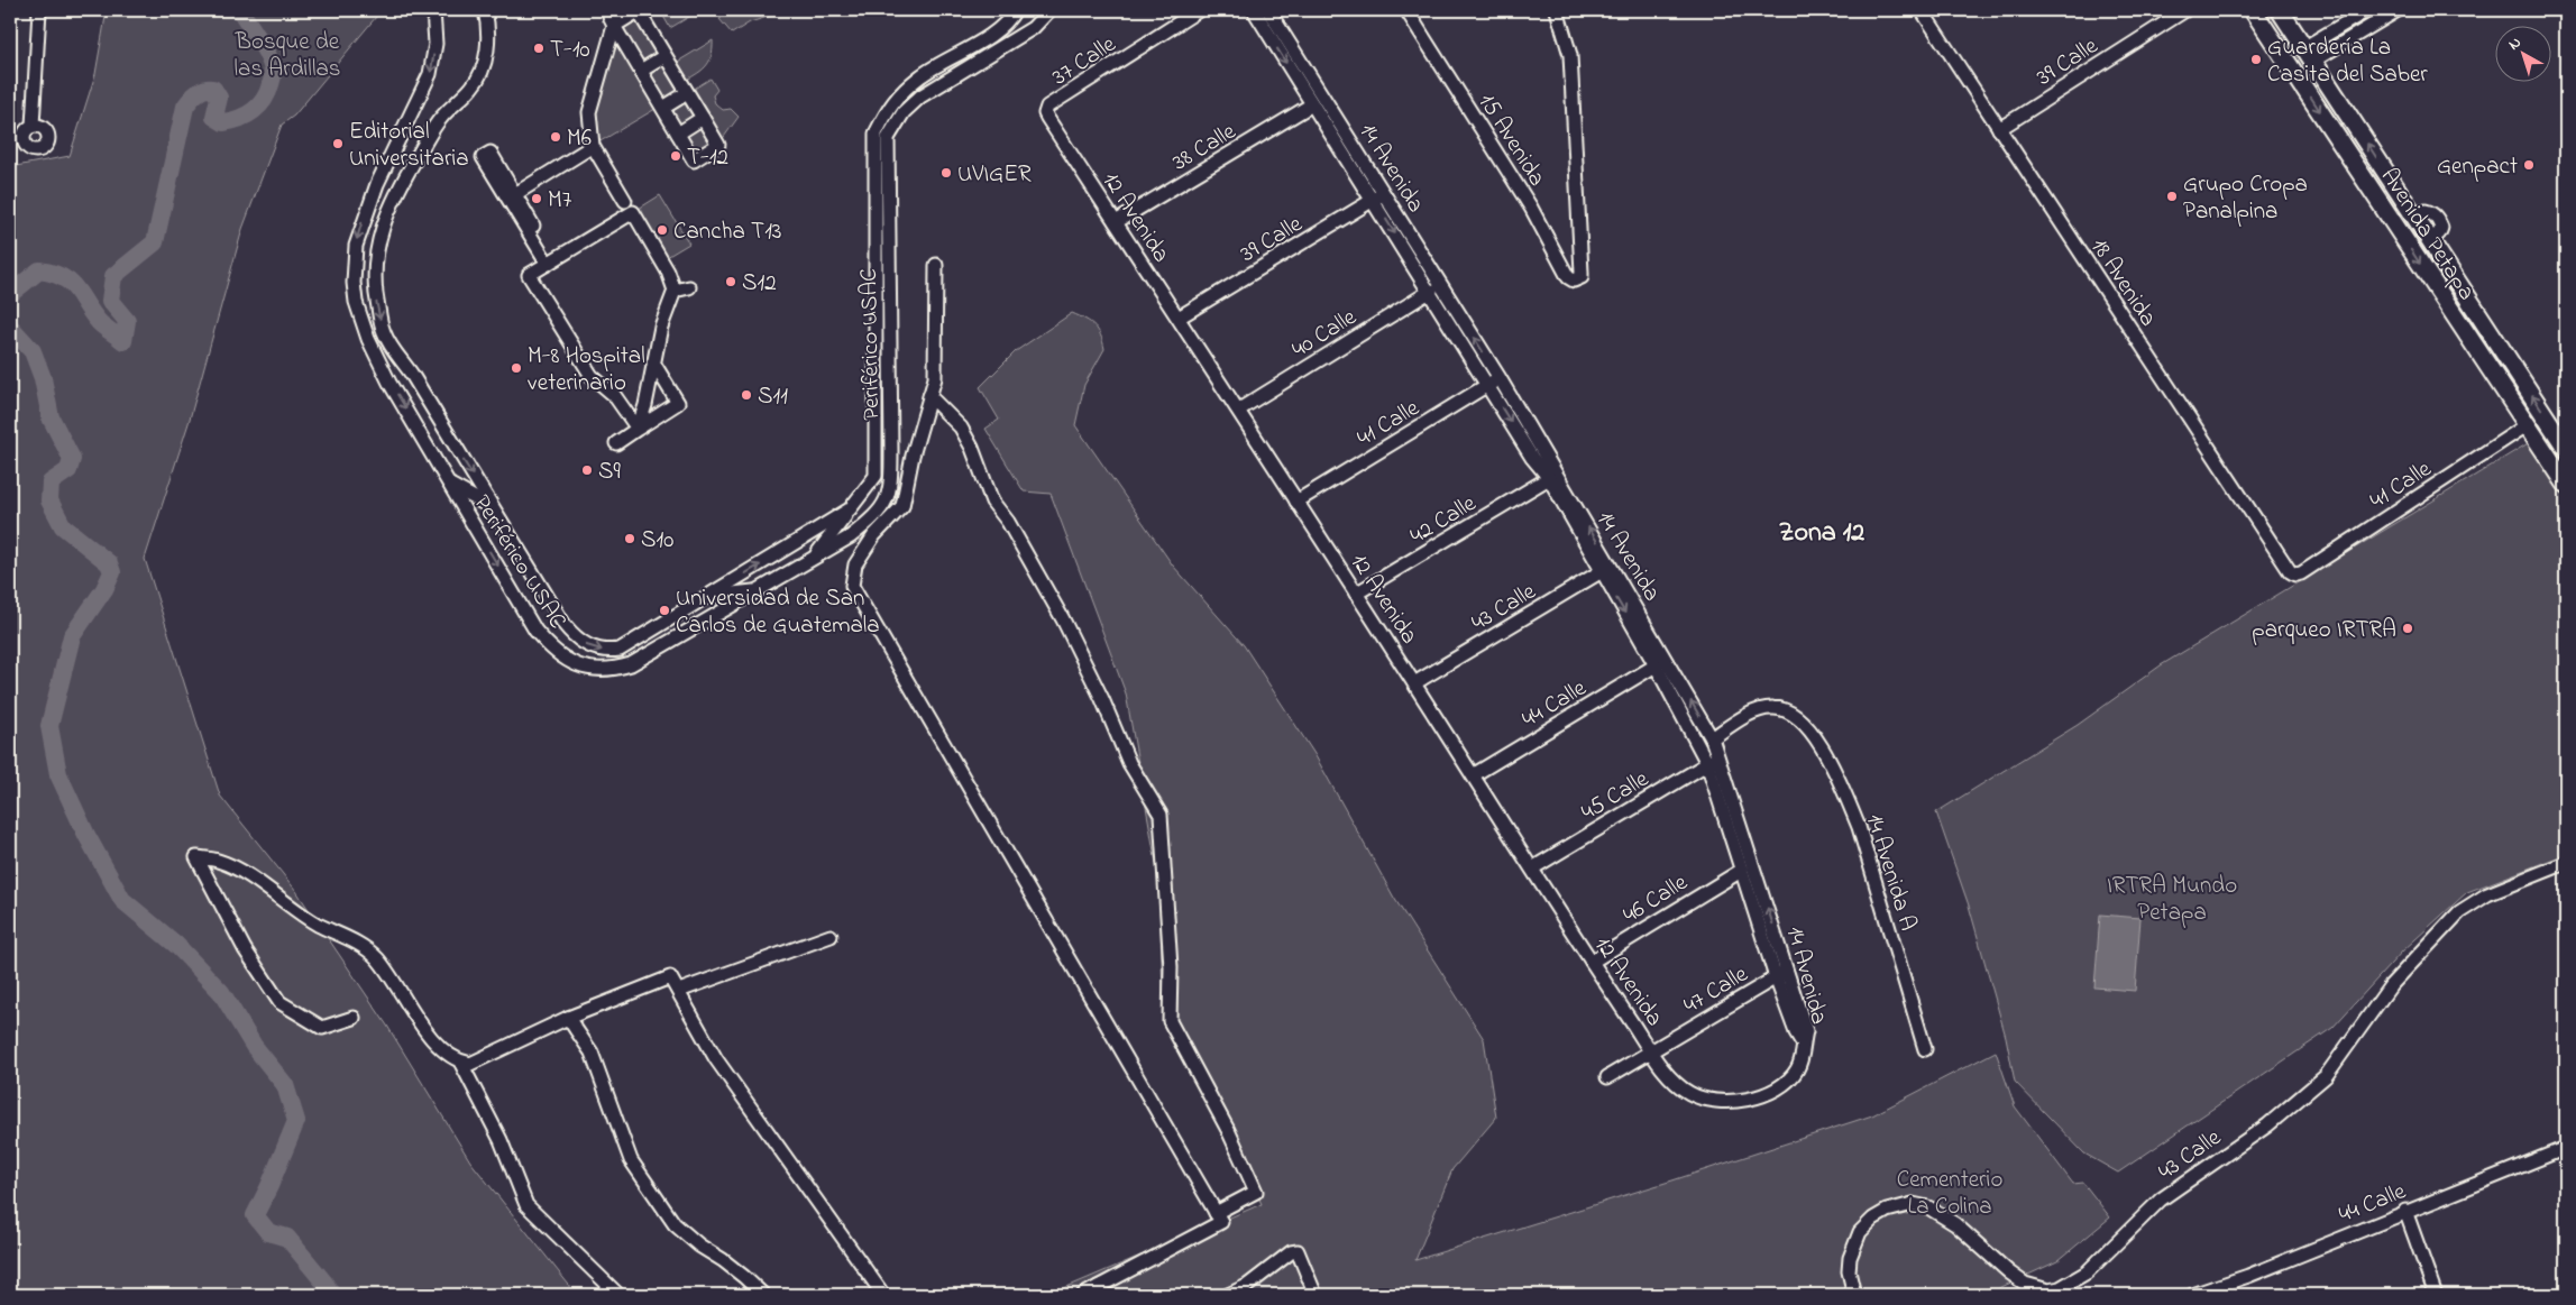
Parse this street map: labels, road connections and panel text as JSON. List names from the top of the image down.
{
  "streets": {
    "main road": ["Avenida Petapa"],
    "street": [
      "37 Calle",
      "39 Calle",
      "15 Avenida",
      "38 Calle",
      "14 Avenida",
      "12 Avenida",
      "18 Avenida",
      "40 Calle",
      "Periférico USAC",
      "41 Calle",
      "42 Calle",
      "43 Calle",
      "44 Calle",
      "45 Calle",
      "14 Avenida A",
      "46 Calle",
      "47 Calle"
    ]
  },
  "crossings": [
    ["37 Calle", "12 Avenida"],
    ["39 Calle", "14 Avenida"],
    ["39 Calle", "12 Avenida"],
    ["39 Calle", "18 Avenida"],
    ["38 Calle", "14 Avenida"],
    ["38 Calle", "12 Avenida"],
    ["14 Avenida", "12 Avenida"],
    ["14 Avenida", "40 Calle"],
    ["14 Avenida", "41 Calle"],
    ["14 Avenida", "42 Calle"],
    ["14 Avenida", "43 Calle"],
    ["14 Avenida", "44 Calle"],
    ["14 Avenida", "45 Calle"],
    ["14 Avenida", "14 Avenida A"],
    ["14 Avenida", "46 Calle"],
    ["14 Avenida", "47 Calle"],
    ["12 Avenida", "40 Calle"],
    ["12 Avenida", "41 Calle"],
    ["12 Avenida", "42 Calle"],
    ["12 Avenida", "43 Calle"],
    ["12 Avenida", "44 Calle"],
    ["12 Avenida", "45 Calle"],
    ["12 Avenida", "46 Calle"],
    ["12 Avenida", "47 Calle"],
    ["Avenida Petapa", "41 Calle"],
    ["18 Avenida", "41 Calle"]
  ],
  "districts": ["Zona 12"],
  "parks": ["Bosque de las Ardillas", "IRTRA Mundo Petapa", "Cementerio La Colina"],
  "places": [
    "T-10",
    "Guardería La Casita del Saber",
    "M6",
    "Editorial Universitaria",
    "T-12",
    "Genpact",
    "UVIGER",
    "Grupo Cropa Panalpina",
    "M7",
    "Cancha T13",
    "S12",
    "M-8 Hospital veterinario",
    "S11",
    "S9",
    "S10",
    "Universidad de San Carlos de Guatemala",
    "parqueo IRTRA"
  ],
  "north": "top left"
}
